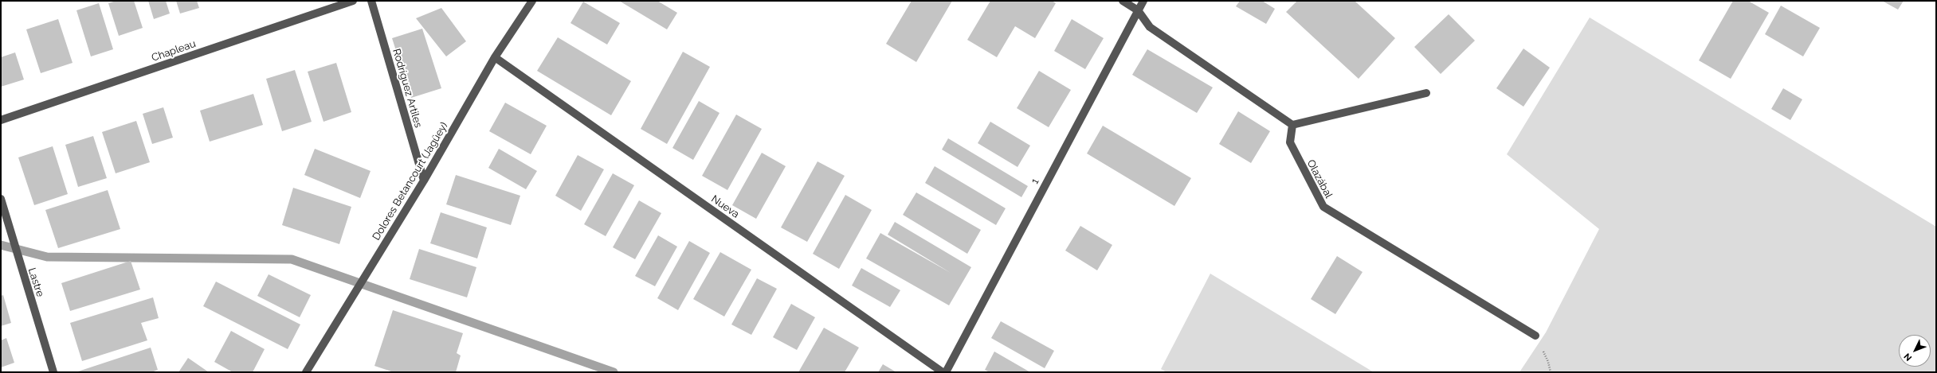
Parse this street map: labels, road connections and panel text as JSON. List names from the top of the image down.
{
  "streets": {
    "street": [
      "Chapleau",
      "Rodríguez Artiles",
      "Olazábal",
      "Dolores Betancourt (Jagüey)",
      "1",
      "Nueva",
      "Lastre"
    ]
  },
  "crossings": [
    ["Rodríguez Artiles", "Dolores Betancourt (Jagüey)"],
    ["Dolores Betancourt (Jagüey)", "Nueva"]
  ],
  "north": "bottom left"
}
